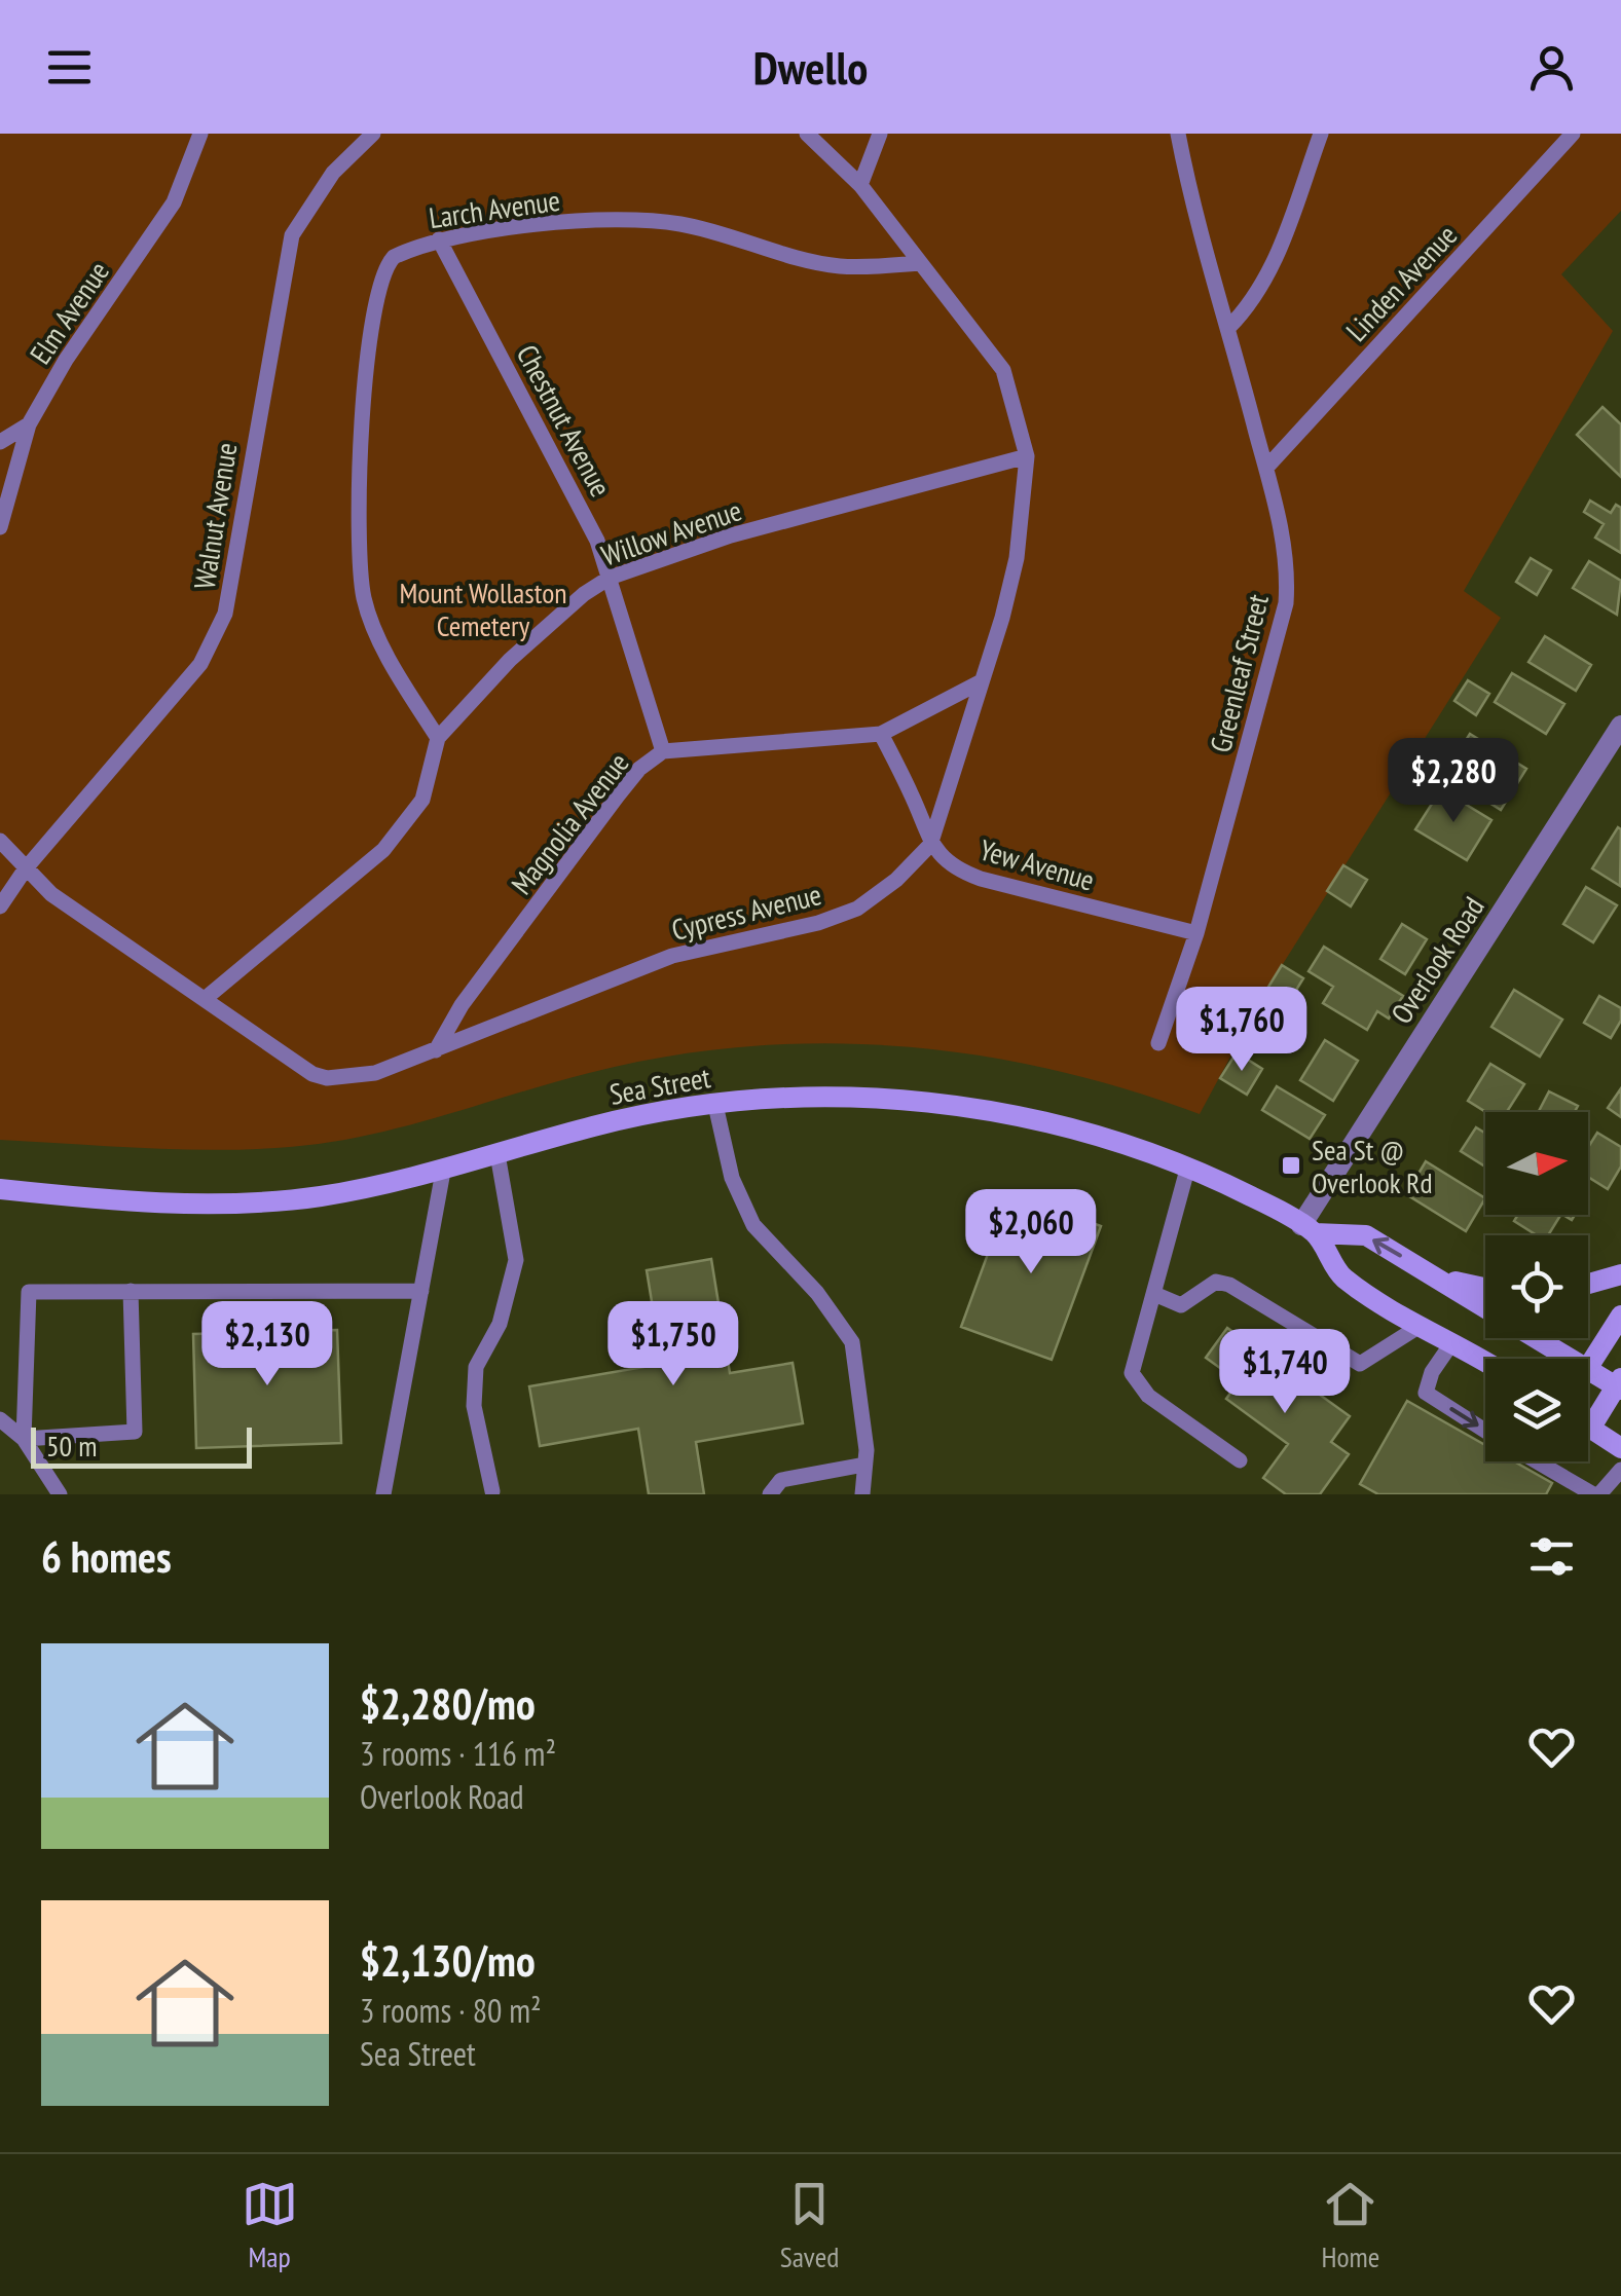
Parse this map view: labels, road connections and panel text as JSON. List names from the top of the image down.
{
  "streets": {
    "main road": ["Sea Street"],
    "street": ["Overlook Road"],
    "lane": [
      "Larch Avenue",
      "Linden Avenue",
      "Elm Avenue",
      "Chestnut Avenue",
      "Walnut Avenue",
      "Willow Avenue",
      "Greenleaf Street",
      "Magnolia Avenue",
      "Yew Avenue",
      "Cypress Avenue"
    ]
  },
  "crossings": [
    ["Larch Avenue", "Chestnut Avenue"],
    ["Larch Avenue", "Willow Avenue"],
    ["Larch Avenue", "Cypress Avenue"],
    ["Linden Avenue", "Greenleaf Street"],
    ["Chestnut Avenue", "Willow Avenue"],
    ["Chestnut Avenue", "Magnolia Avenue"],
    ["Walnut Avenue", "Cypress Avenue"],
    ["Willow Avenue", "Cypress Avenue"],
    ["Greenleaf Street", "Yew Avenue"],
    ["Magnolia Avenue", "Cypress Avenue"],
    ["Yew Avenue", "Cypress Avenue"],
    ["Overlook Road", "Sea Street"]
  ],
  "parks": ["Mount Wollaston Cemetery"],
  "places": {
    "transit": ["Sea St @ Overlook Rd"]
  },
  "scale_bar": "50 m",
  "north": "right",
  "page": {
    "header": "Dwello",
    "price": [
      "$2,280",
      "$1,760",
      "$2,060",
      "$2,130",
      "$1,750",
      "$1,740"
    ],
    "scale": "50 m",
    "heading": "6 homes",
    "list": [
      {
        "name": "$2,280/mo",
        "note": "3 rooms · 116 m² · Overlook Road"
      },
      {
        "name": "$2,130/mo",
        "note": "3 rooms · 80 m² · Sea Street"
      }
    ],
    "tabs": ["Map", "Saved", "Home"]
  }
}
